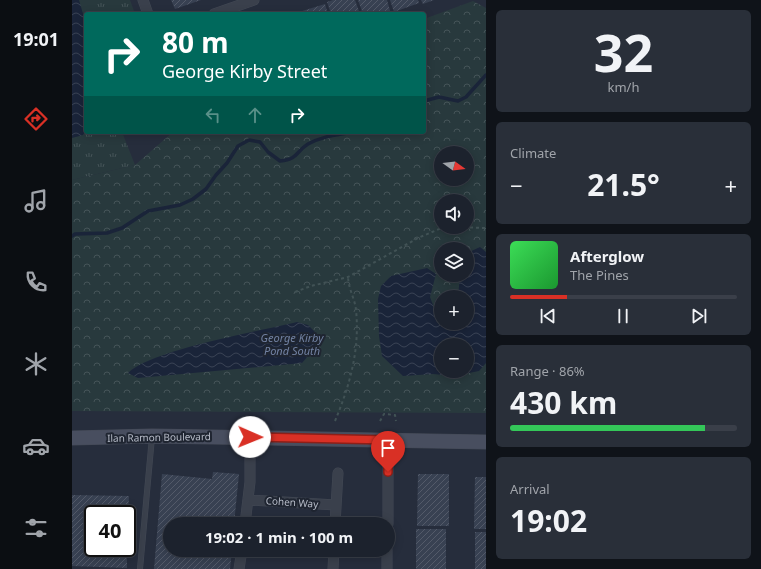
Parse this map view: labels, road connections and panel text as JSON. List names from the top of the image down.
{
  "streets": {
    "street": ["Ilan Ramon Boulevard", "Cohen Way"]
  },
  "water": ["George Kirby Pond South"],
  "north": "right",
  "page": {
    "tabs": "19:01",
    "tile": [
      ["32", "km/h"],
      "Climate",
      ["Range · 86%", "430 km"],
      ["Arrival", "19:02"]
    ],
    "turn": ["80 m", "George Kirby Street"],
    "map_buttons": ["+", "−"],
    "heat": ["−", "21.5°", "+"],
    "song": ["Afterglow", "The Pines"],
    "limit": "40",
    "trip": "19:02 · 1 min · 100 m"
  }
}
